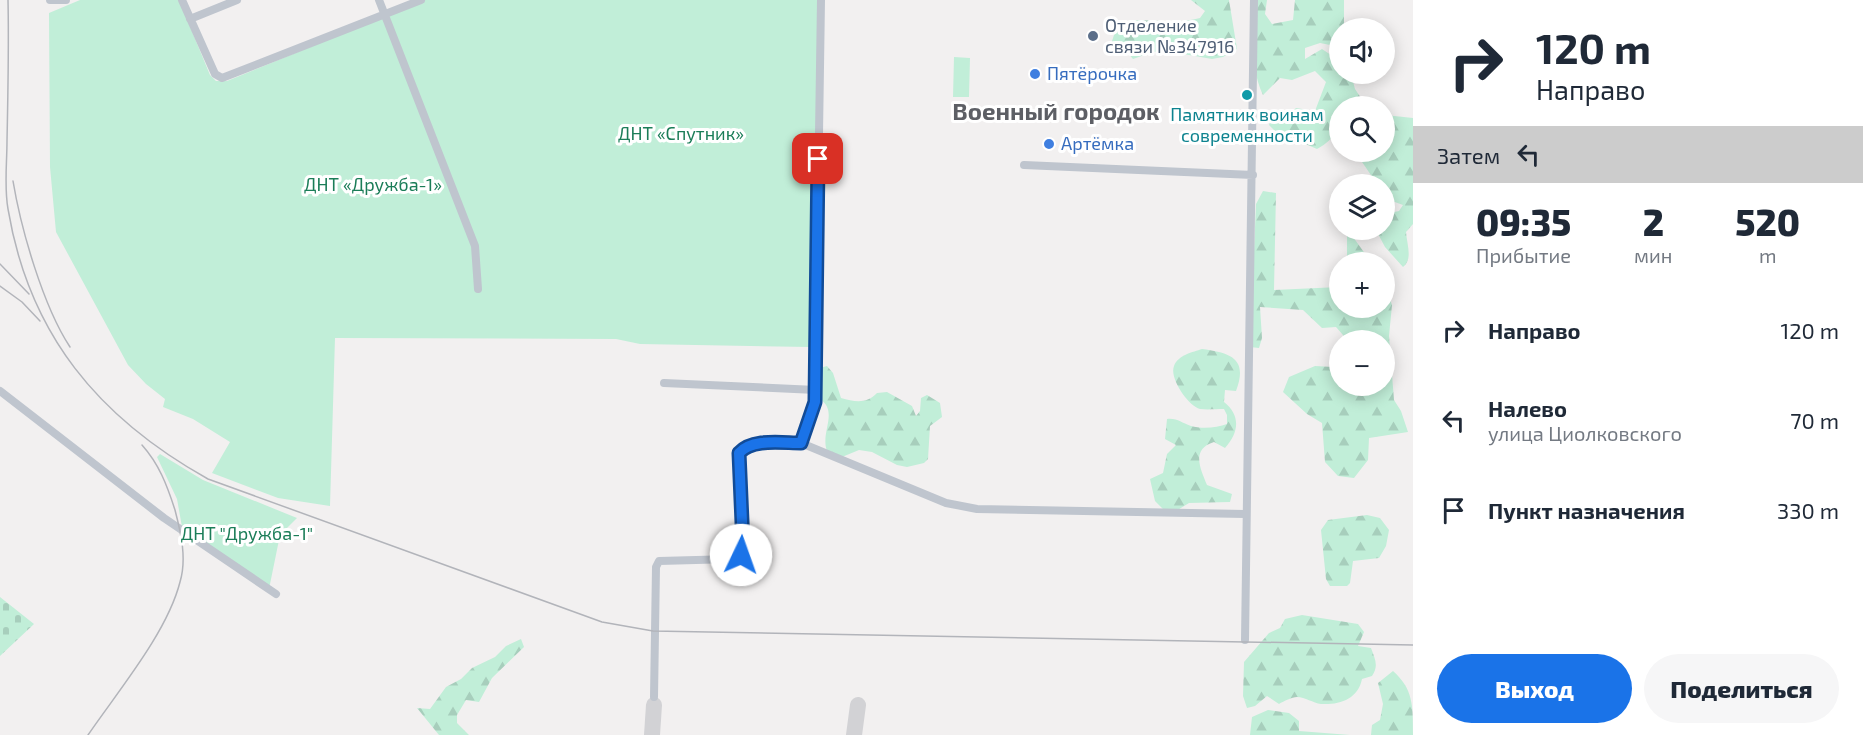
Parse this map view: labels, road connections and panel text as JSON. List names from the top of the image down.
{
  "districts": ["Военный городок"],
  "parks": ["ДНТ «Спутник»", "ДНТ «Дружба-1»", "ДНТ \"Дружба-1\""],
  "places": [
    "Отделение связи №347916",
    "Пятёрочка",
    "Памятник воинам современности",
    "Артёмка"
  ],
  "page": {
    "turn": ["120 m", "Направо"],
    "map_buttons": ["+", "−"],
    "then": "Затем",
    "eta": [
      "09:35",
      "Прибытие",
      "2",
      "мин",
      "520",
      "m"
    ],
    "list": [
      {
        "name": "Направо",
        "value": "120 m"
      },
      {
        "name": "Налево",
        "note": "улица Циолковского",
        "value": "70 m"
      },
      {
        "name": "Пункт назначения",
        "value": "330 m"
      }
    ],
    "buttons": ["Выход", "Поделиться"]
  }
}
